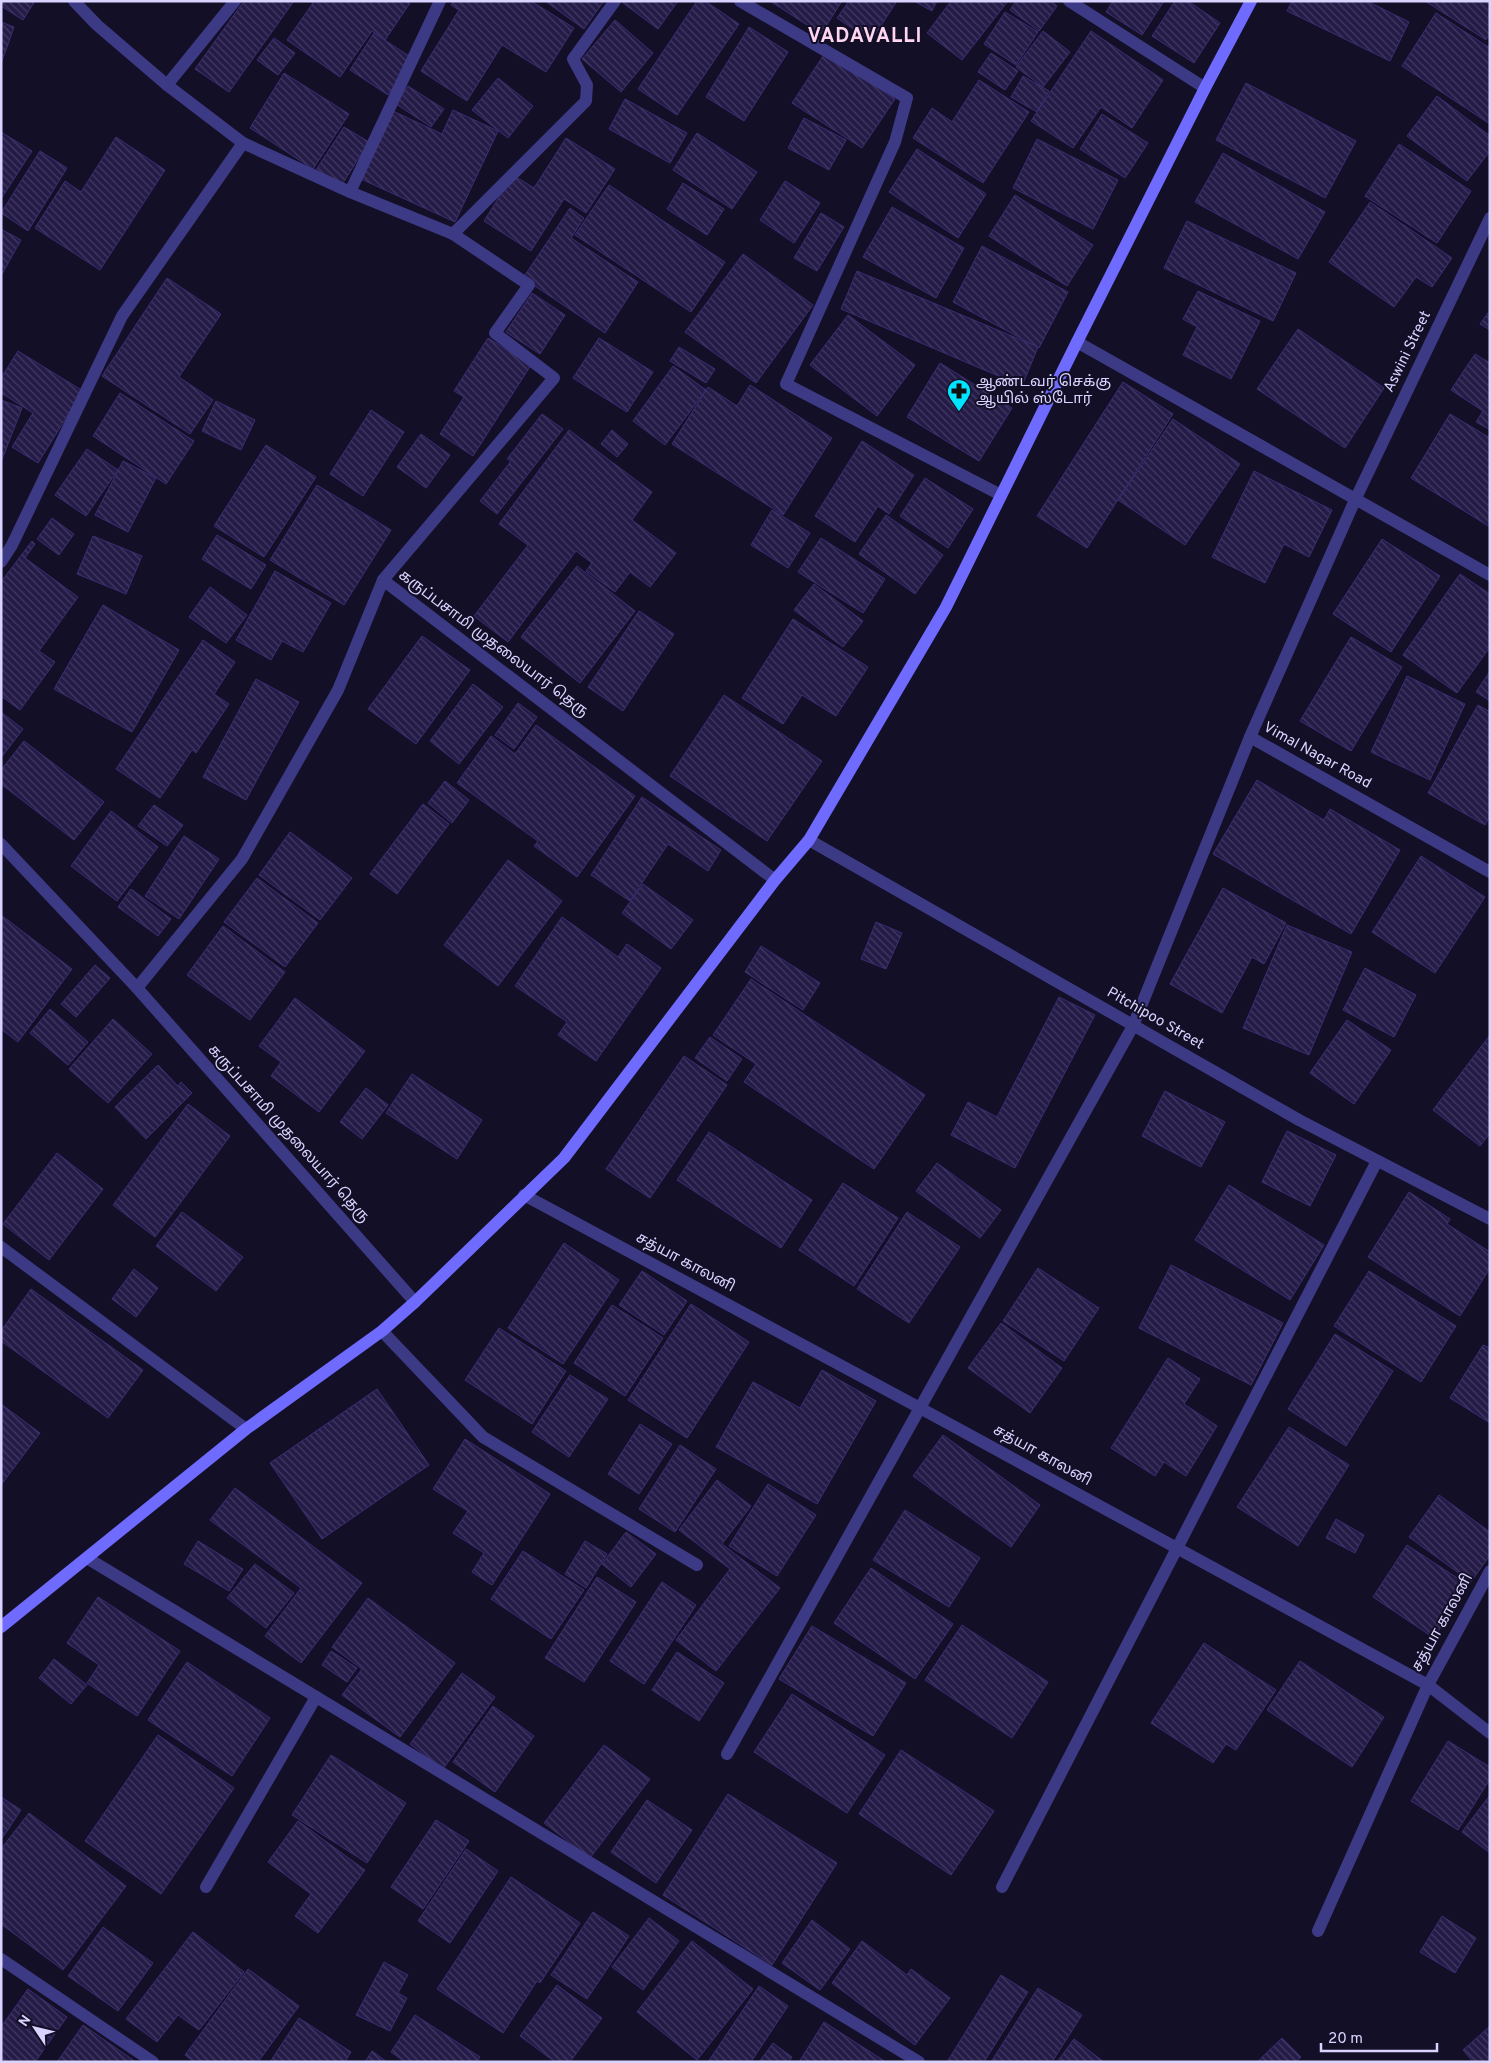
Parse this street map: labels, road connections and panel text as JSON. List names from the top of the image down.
{
  "streets": {
    "street": [
      "Aswini Street",
      "கருப்பசாமி முதலையார் தெரு",
      "Vimal Nagar Road",
      "Pitchipoo Street",
      "சத்யா காலனி"
    ]
  },
  "crossings": [
    ["Aswini Street", "Vimal Nagar Road"]
  ],
  "districts": ["VADAVALLI"],
  "places": {
    "pharmacy": ["ஆண்டவர் செக்கு ஆயில் ஸ்டோர்"]
  },
  "scale_bar": "20 m",
  "north": "top left"
}
